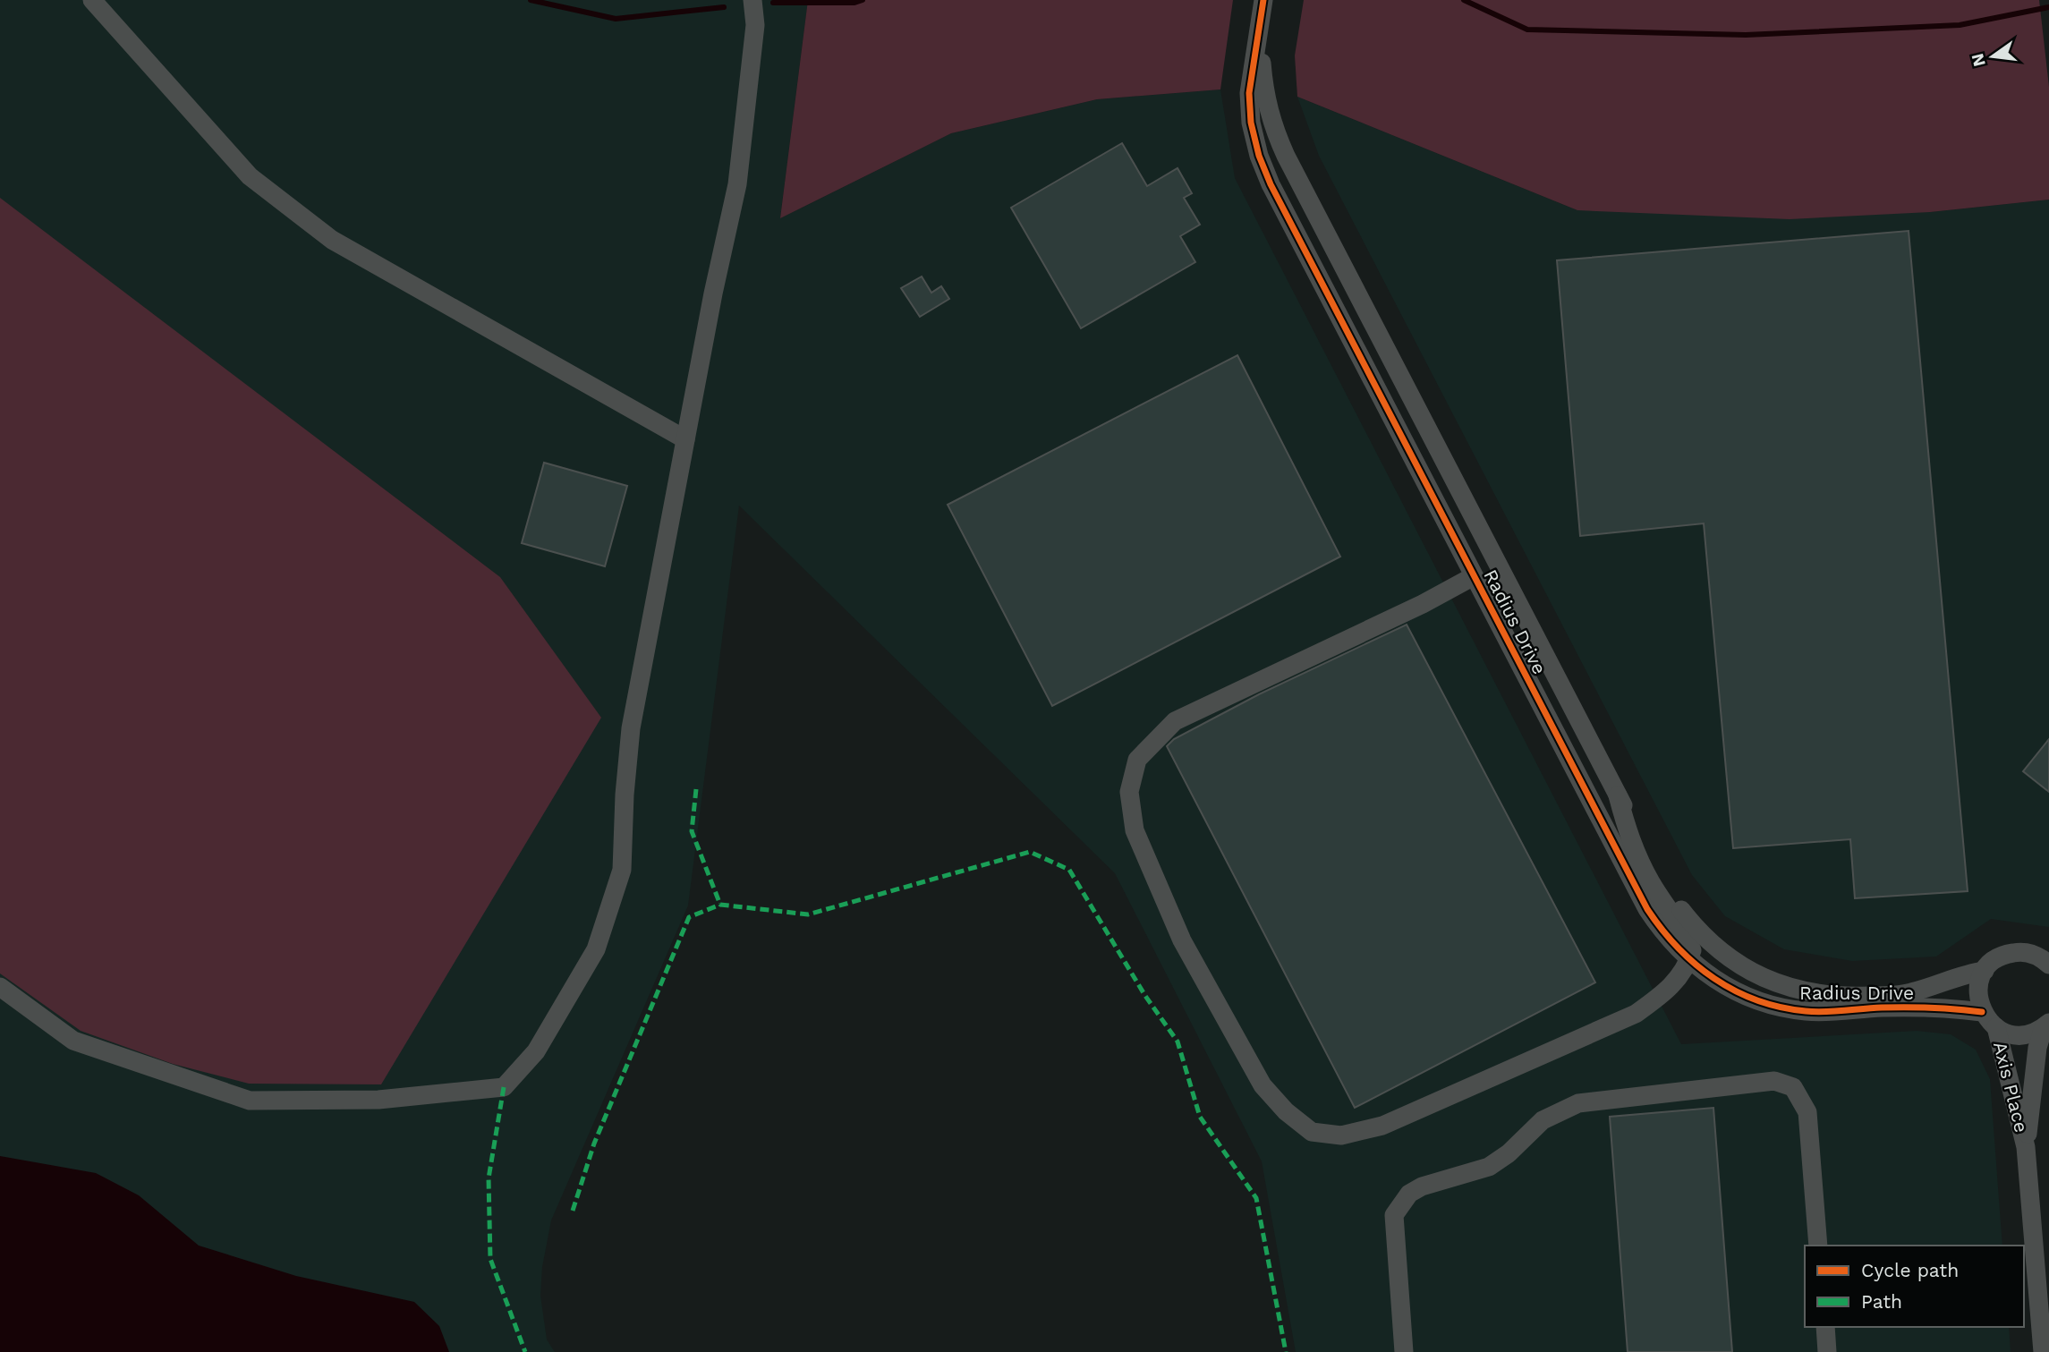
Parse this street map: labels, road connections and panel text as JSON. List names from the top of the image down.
{
  "streets": {
    "street": ["Radius Drive", "Axis Place"]
  },
  "legend": ["Cycle path", "Path"],
  "north": "left"
}
